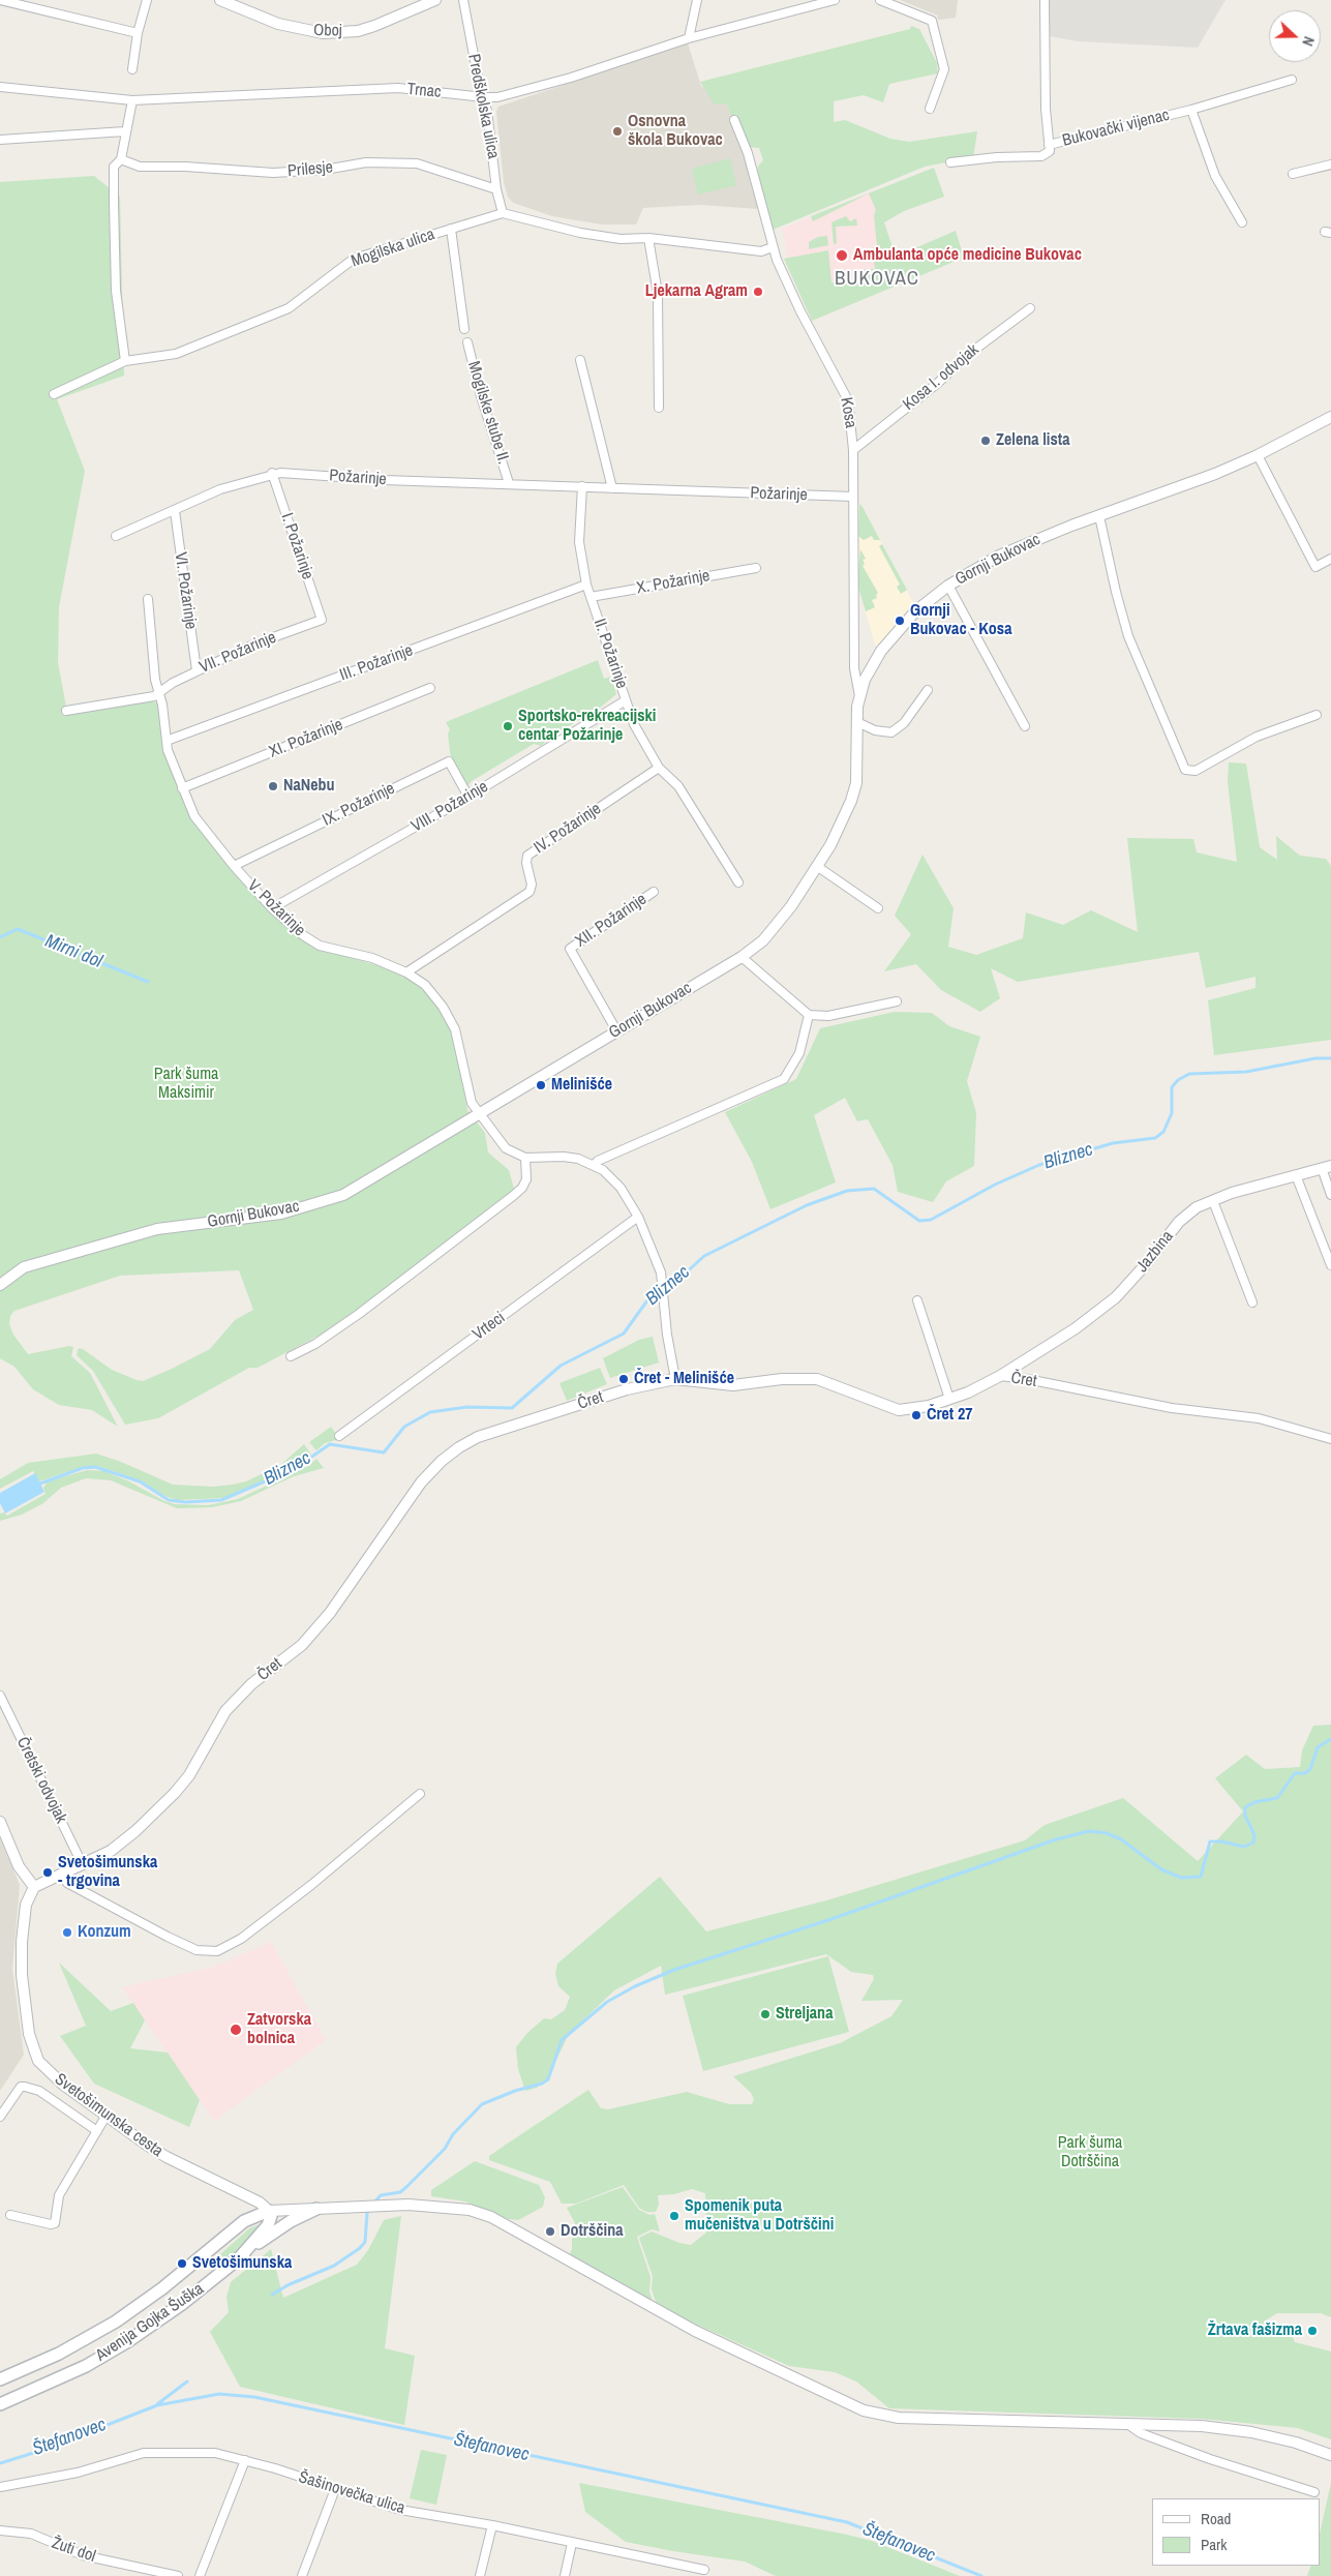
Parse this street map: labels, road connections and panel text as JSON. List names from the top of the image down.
{
  "streets": {
    "main road": ["Avenija Gojka Šuška"],
    "street": [
      "Oboj",
      "Trnac",
      "Predškolska ulica",
      "Bukovački vijenac",
      "Prilesje",
      "Mogilska ulica",
      "Kosa I. odvojak",
      "Mogilske stube II.",
      "Kosa",
      "Požarinje",
      "I. Požarinje",
      "Gornji Bukovac",
      "X. Požarinje",
      "VI. Požarinje",
      "VII. Požarinje",
      "II. Požarinje",
      "III. Požarinje",
      "XI. Požarinje",
      "IX. Požarinje",
      "VIII. Požarinje",
      "IV. Požarinje",
      "V. Požarinje",
      "XII. Požarinje",
      "Jazbina",
      "Vrteci",
      "Čret",
      "Čretski odvojak",
      "Svetošimunska cesta",
      "Šašinovečka ulica",
      "Žuti dol"
    ]
  },
  "crossings": [
    ["Trnac", "Predškolska ulica"],
    ["Predškolska ulica", "Prilesje"],
    ["Predškolska ulica", "Mogilska ulica"],
    ["Kosa I. odvojak", "Kosa"],
    ["Mogilske stube II.", "Požarinje"],
    ["Kosa", "Požarinje"],
    ["Kosa", "Gornji Bukovac"],
    ["Požarinje", "I. Požarinje"],
    ["Požarinje", "VI. Požarinje"],
    ["Požarinje", "II. Požarinje"],
    ["I. Požarinje", "VII. Požarinje"],
    ["Gornji Bukovac", "V. Požarinje"],
    ["Gornji Bukovac", "XII. Požarinje"],
    ["X. Požarinje", "II. Požarinje"],
    ["VI. Požarinje", "VII. Požarinje"],
    ["VII. Požarinje", "V. Požarinje"],
    ["II. Požarinje", "III. Požarinje"],
    ["II. Požarinje", "VIII. Požarinje"],
    ["II. Požarinje", "IV. Požarinje"],
    ["III. Požarinje", "V. Požarinje"],
    ["XI. Požarinje", "V. Požarinje"],
    ["IX. Požarinje", "VIII. Požarinje"],
    ["IX. Požarinje", "V. Požarinje"],
    ["VIII. Požarinje", "V. Požarinje"],
    ["IV. Požarinje", "V. Požarinje"],
    ["Jazbina", "Čret"],
    ["Čret", "Čretski odvojak"],
    ["Čret", "Svetošimunska cesta"],
    ["Svetošimunska cesta", "Avenija Gojka Šuška"]
  ],
  "districts": ["BUKOVAC"],
  "water": ["Mirni dol", "Bliznec", "Štefanovec"],
  "parks": ["Park šuma Maksimir", "Park šuma Dotrščina"],
  "places": [
    "Osnovna škola Bukovac",
    "Ambulanta opće medicine Bukovac",
    "Ljekarna Agram",
    "Zelena lista",
    "Gornji Bukovac - Kosa",
    "Sportsko-rekreacijski centar Požarinje",
    "NaNebu",
    "Melinišće",
    "Čret - Melinišće",
    "Čret 27",
    "Svetošimunska - trgovina",
    "Konzum",
    "Streljana",
    "Zatvorska bolnica",
    "Spomenik puta mučeništva u Dotrščini",
    "Dotrščina",
    "Svetošimunska",
    "Žrtava fašizma"
  ],
  "legend": ["Road", "Park"],
  "north": "right"
}
